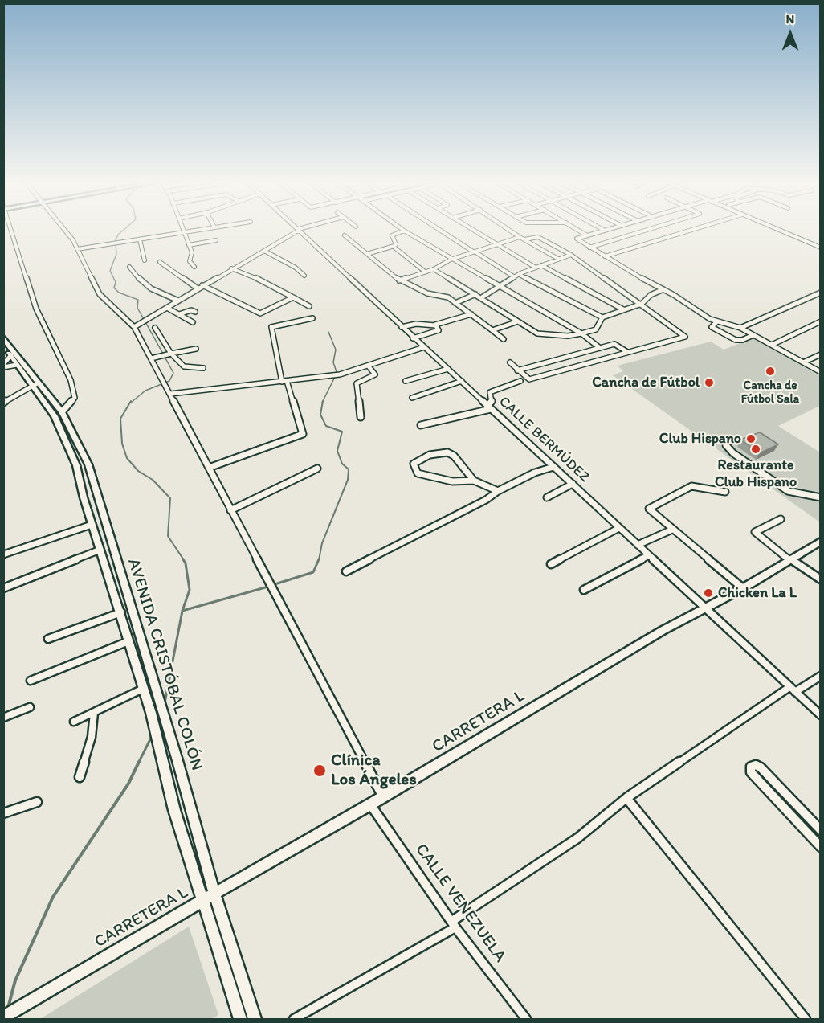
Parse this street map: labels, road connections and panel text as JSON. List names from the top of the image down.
{
  "streets": {
    "street": [
      "CALLE BERMÚDEZ",
      "AVENIDA CRISTÓBAL COLÓN",
      "CARRETERA L",
      "CALLE VENEZUELA"
    ]
  },
  "crossings": [
    ["CALLE BERMÚDEZ", "CARRETERA L"],
    ["AVENIDA CRISTÓBAL COLÓN", "CARRETERA L"],
    ["CARRETERA L", "CALLE VENEZUELA"]
  ],
  "places": [
    "Cancha de Fútbol Sala",
    "Cancha de Fútbol",
    "Club Hispano",
    "Restaurante Club Hispano",
    "Chicken La L",
    "Clínica Los Ángeles"
  ],
  "north": "top"
}
